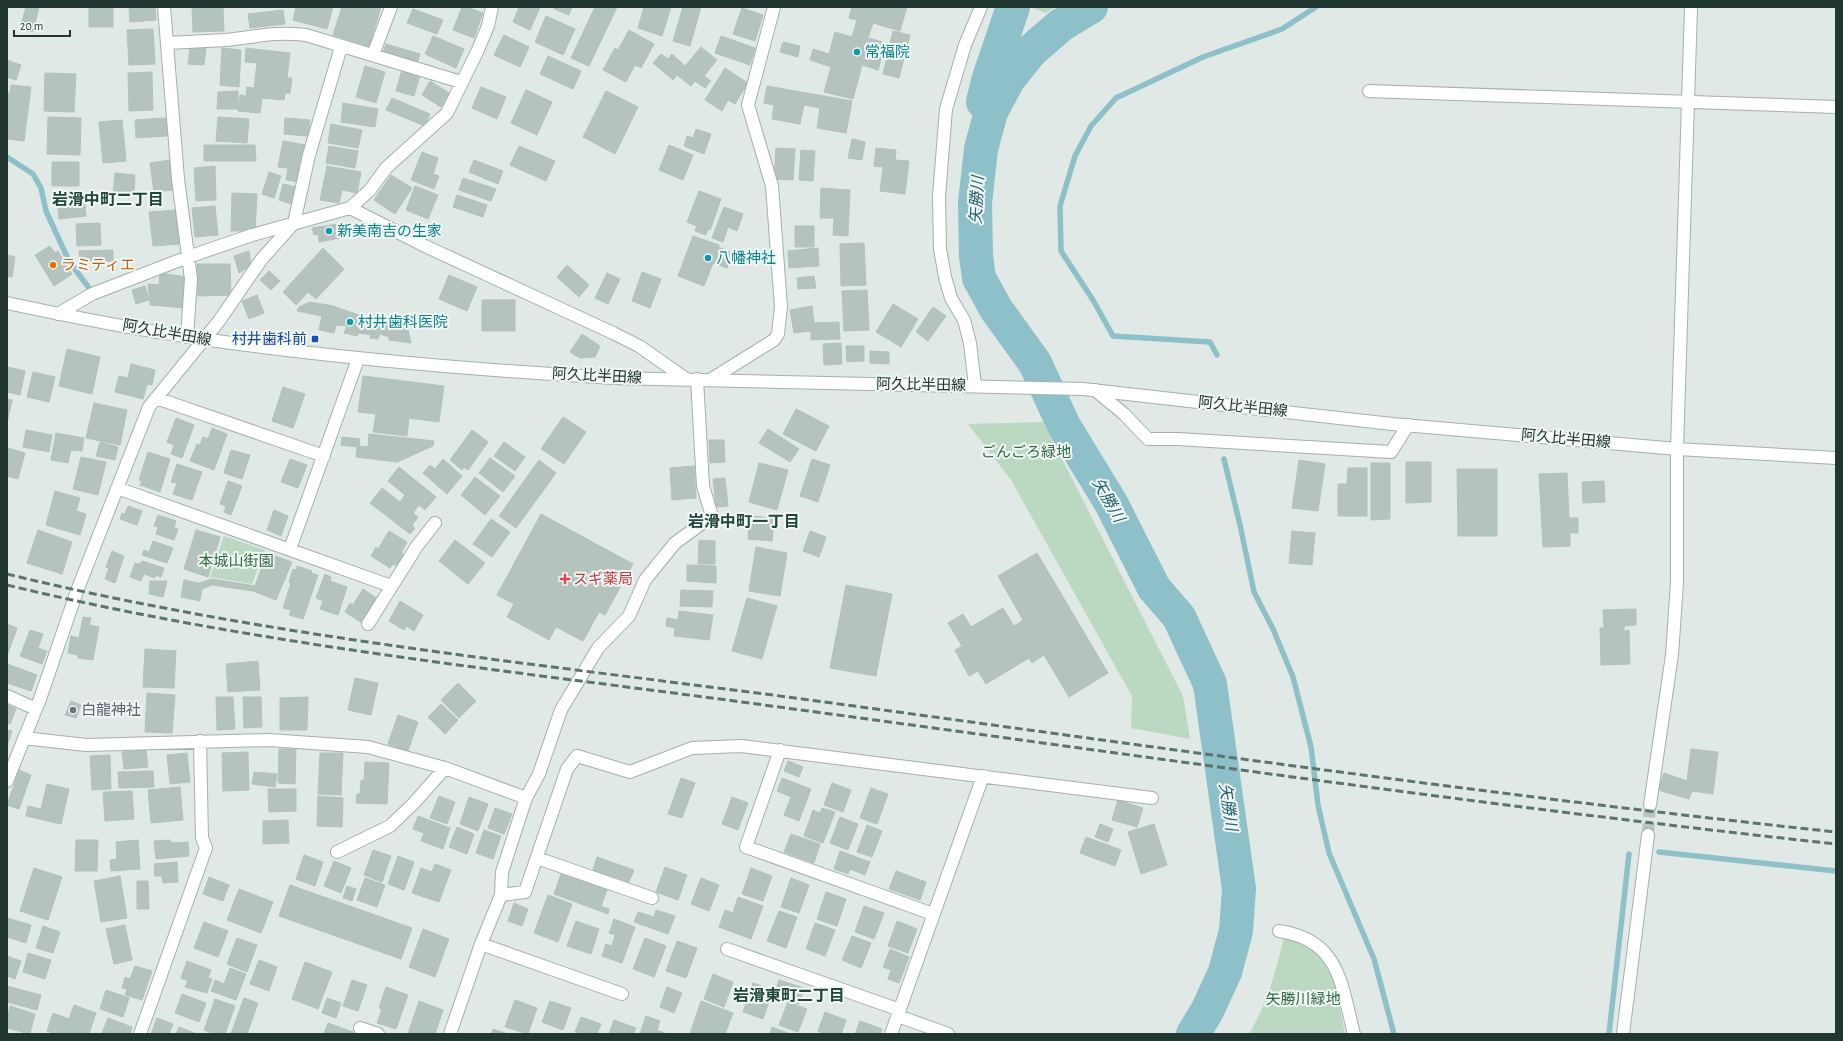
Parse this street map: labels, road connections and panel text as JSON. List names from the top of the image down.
{
  "streets": {
    "street": ["阿久比半田線"]
  },
  "districts": ["岩滑中町二丁目", "岩滑中町一丁目", "岩滑東町二丁目"],
  "water": ["矢勝川"],
  "parks": ["ごんごろ緑地", "本城山街園", "矢勝川緑地"],
  "places": {
    "other": [
      "常福院",
      "新美南吉の生家",
      "八幡神社",
      "ラミティエ",
      "村井歯科医院",
      "白龍神社"
    ],
    "transit": ["村井歯科前"],
    "health": ["スギ薬局"]
  },
  "scale_bar": "20 m"
}
